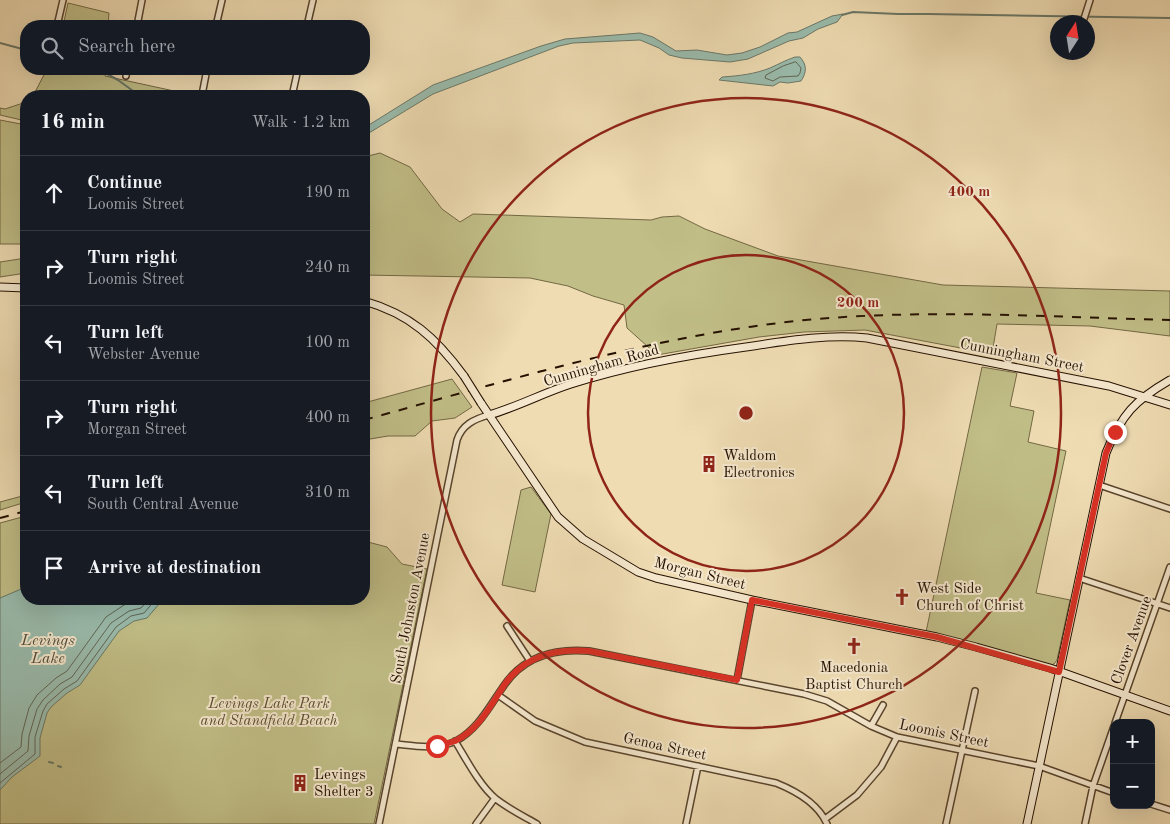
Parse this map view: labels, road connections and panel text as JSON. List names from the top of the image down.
{
  "streets": {
    "main road": ["Cunningham Street", "Cunningham Road", "Morgan Street"],
    "street": [
      "South Johnston Avenue",
      "Clover Avenue",
      "Loomis Street",
      "Genoa Street"
    ]
  },
  "crossings": [
    ["Cunningham Street", "Cunningham Road"],
    ["Cunningham Road", "Morgan Street"],
    ["Cunningham Road", "South Johnston Avenue"],
    ["Morgan Street", "South Johnston Avenue"],
    ["Morgan Street", "Clover Avenue"],
    ["South Johnston Avenue", "Loomis Street"],
    ["Clover Avenue", "Loomis Street"],
    ["Loomis Street", "Genoa Street"]
  ],
  "water": ["Levings Lake"],
  "parks": ["Levings Lake Park and Standfield Beach"],
  "places": {
    "building": ["Waldom Electronics", "Levings Shelter 3"],
    "church": ["West Side Church of Christ", "Macedonia Baptist Church"]
  },
  "north": "top",
  "page": {
    "search": "Search here",
    "heading": ["16 min", "Walk · 1.2 km"],
    "list": [
      ["Continue", "Loomis Street", "190 m"],
      ["Turn right", "Loomis Street", "240 m"],
      ["Turn left", "Webster Avenue", "100 m"],
      ["Turn right", "Morgan Street", "400 m"],
      ["Turn left", "South Central Avenue", "310 m"],
      "Arrive at destination"
    ],
    "map_buttons": ["+", "−"]
  },
  "rings": ["400 m", "200 m"]
}
